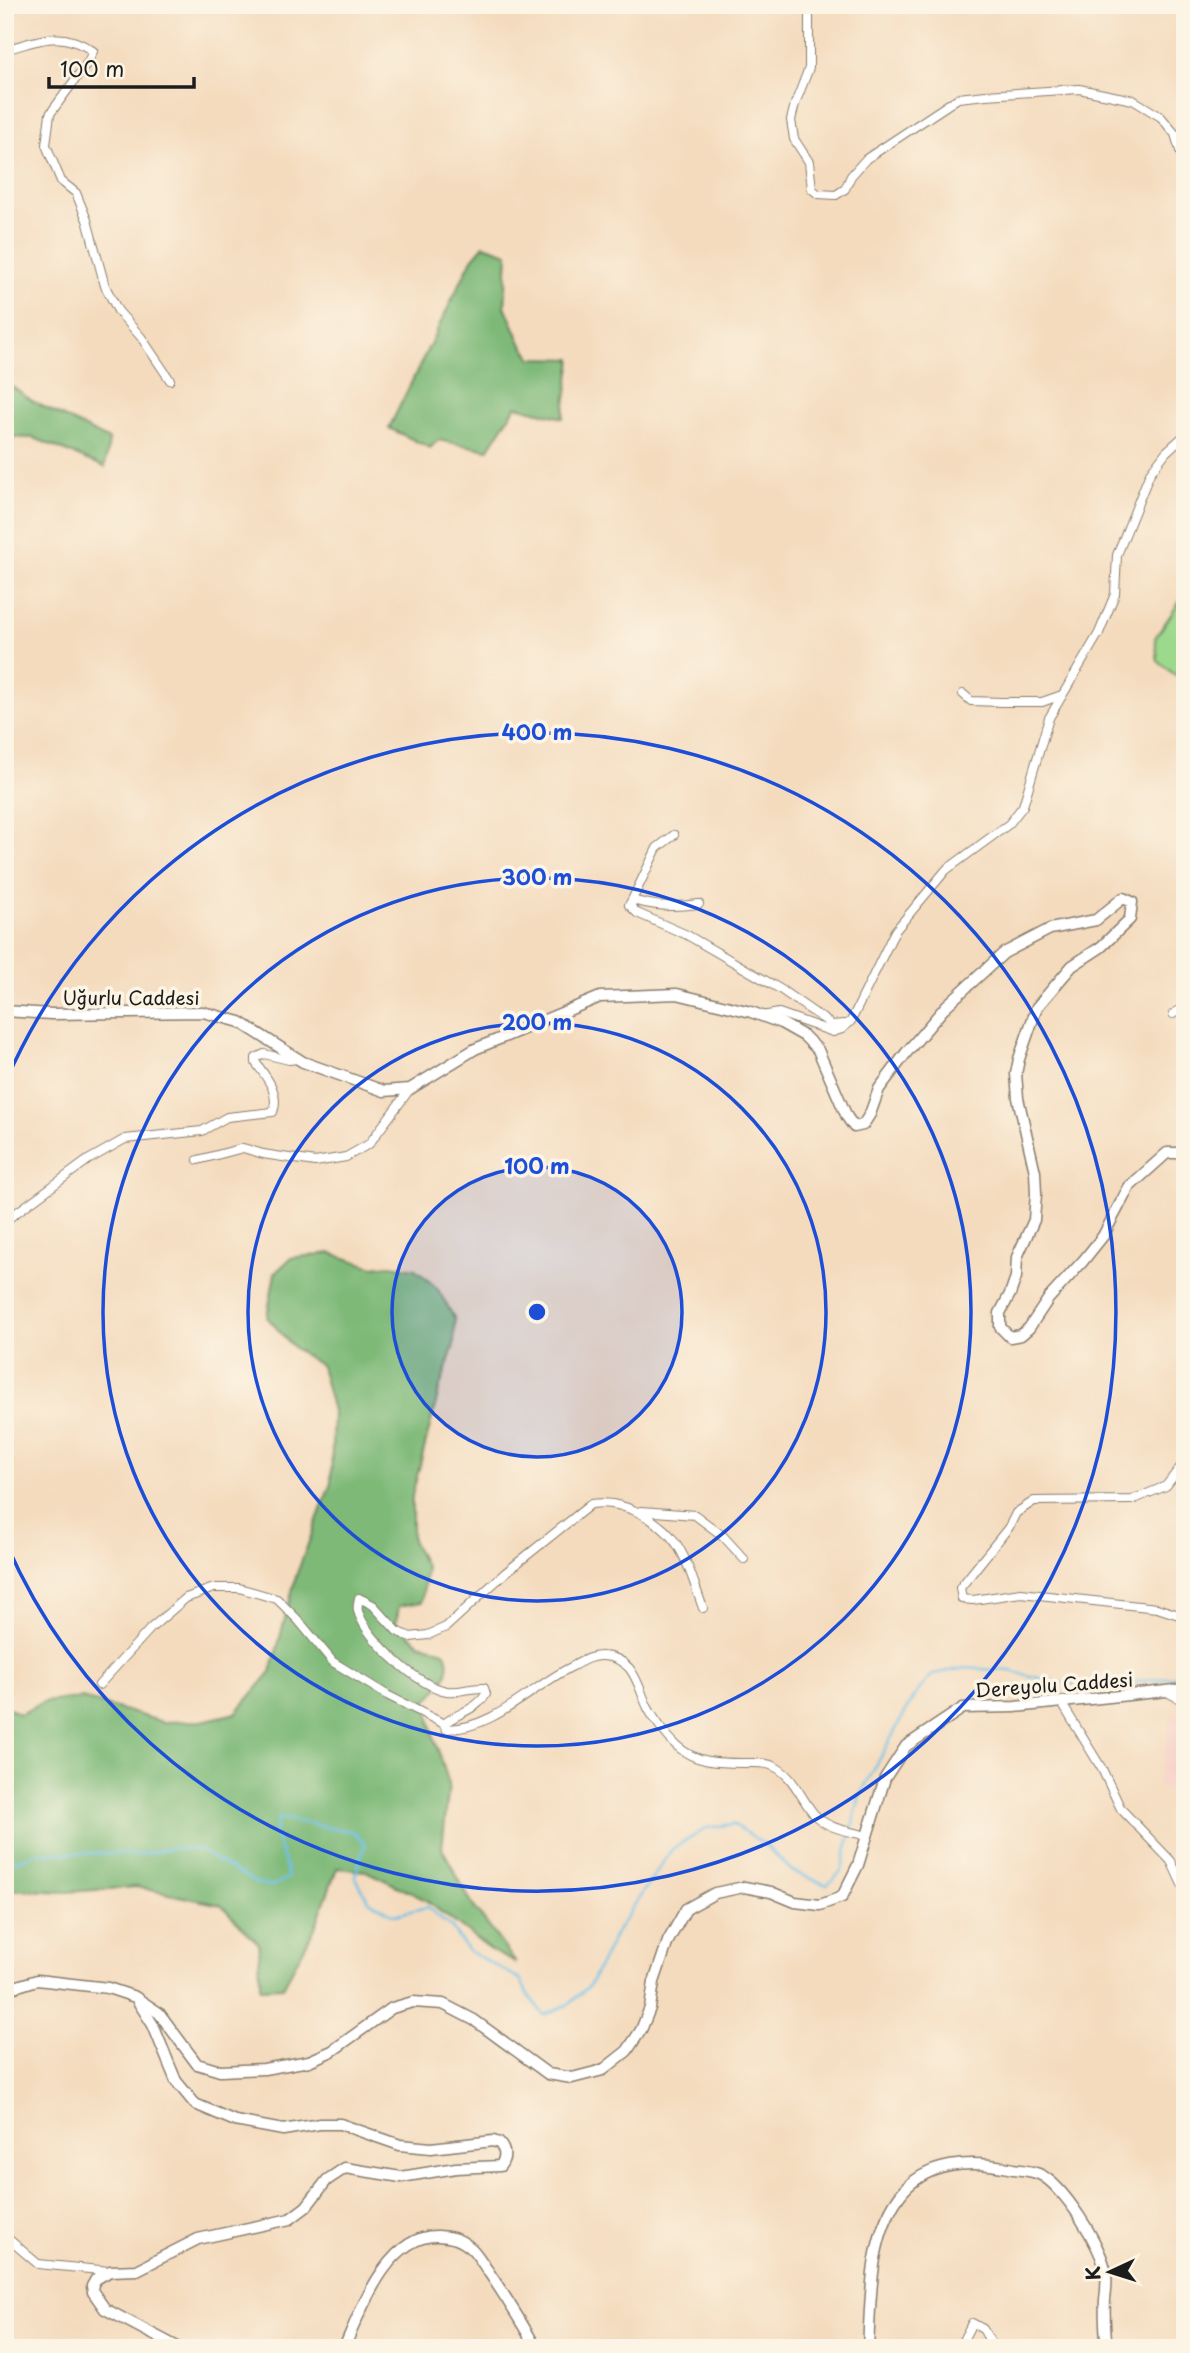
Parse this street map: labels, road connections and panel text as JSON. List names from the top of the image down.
{
  "streets": {
    "street": ["Uğurlu Caddesi", "Dereyolu Caddesi"]
  },
  "scale_bar": "100 m",
  "north": "left",
  "rings": [
    "400 m",
    "300 m",
    "200 m",
    "100 m"
  ]
}
